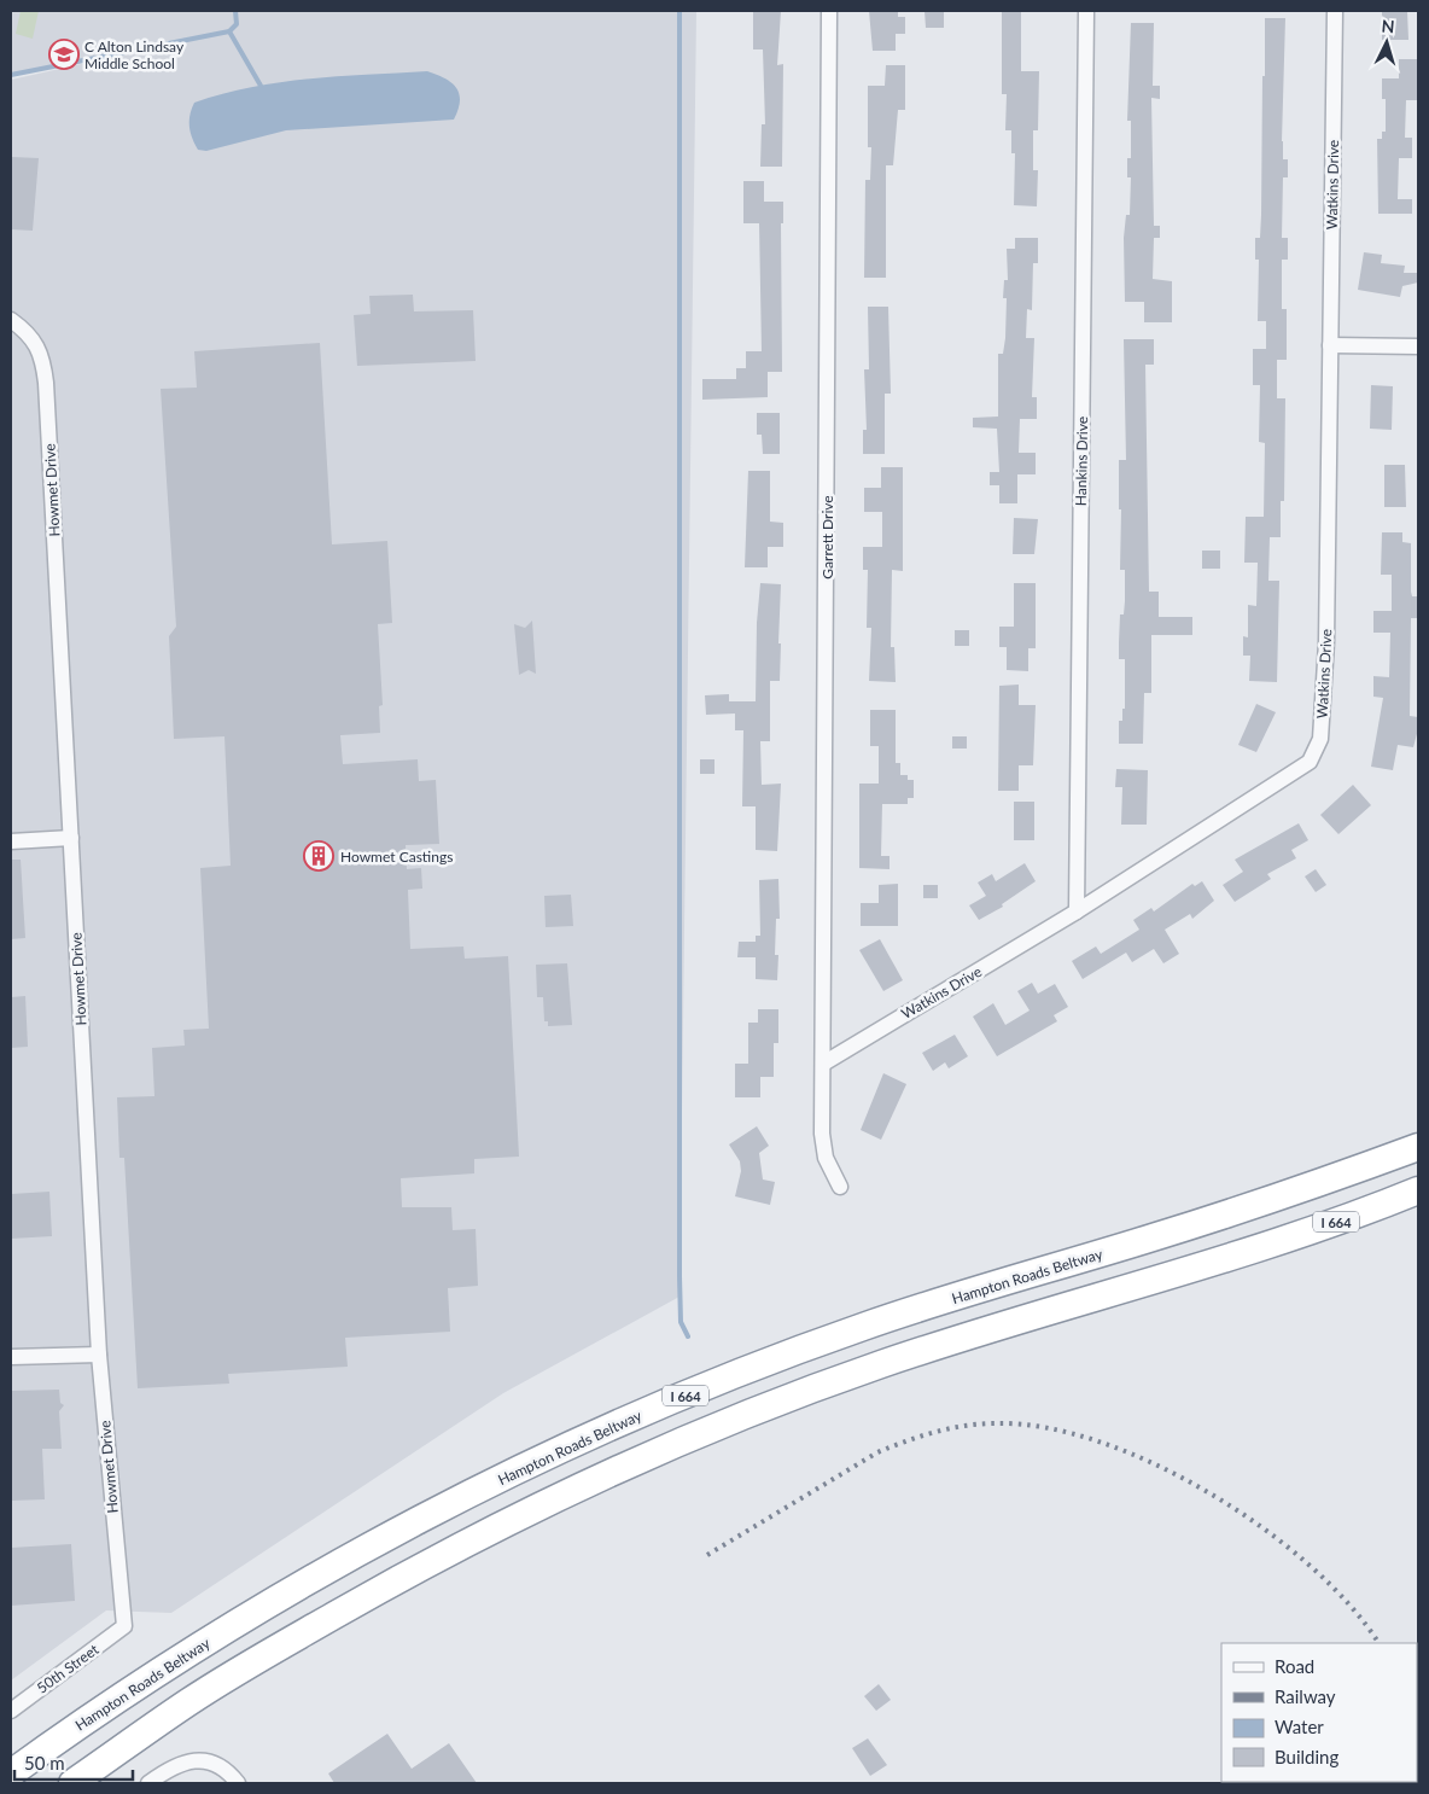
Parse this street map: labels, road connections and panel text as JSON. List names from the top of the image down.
{
  "streets": {
    "highway": ["I 664", "Hampton Roads Beltway"],
    "street": [
      "Watkins Drive",
      "Hankins Drive",
      "Howmet Drive",
      "Garrett Drive",
      "50th Street"
    ]
  },
  "crossings": [
    ["Watkins Drive", "Hankins Drive"],
    ["Watkins Drive", "Garrett Drive"],
    ["Howmet Drive", "50th Street"]
  ],
  "places": {
    "school or university": ["C Alton Lindsay Middle School"],
    "building": ["Howmet Castings"]
  },
  "legend": [
    "Road",
    "Railway",
    "Water",
    "Building"
  ],
  "scale_bar": "50 m",
  "north": "top"
}
